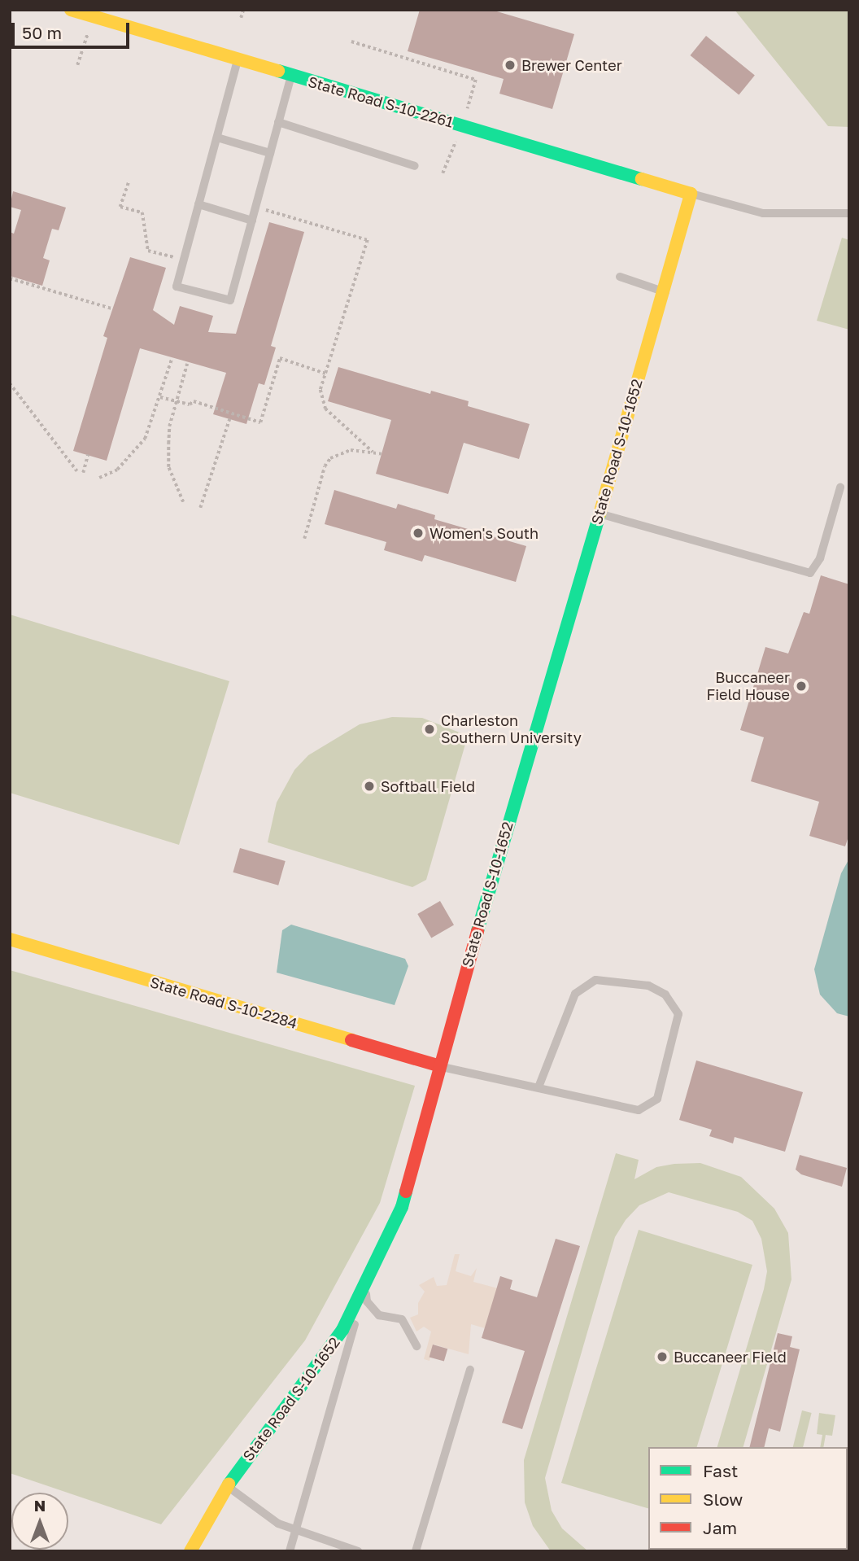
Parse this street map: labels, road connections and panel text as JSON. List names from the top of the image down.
{
  "streets": {
    "street": ["State Road S-10-2261", "State Road S-10-1652", "State Road S-10-2284"]
  },
  "crossings": [
    ["State Road S-10-2261", "State Road S-10-1652"],
    ["State Road S-10-1652", "State Road S-10-2284"]
  ],
  "places": [
    "Brewer Center",
    "Women's South",
    "Buccaneer Field House",
    "Charleston Southern University",
    "Softball Field",
    "Buccaneer Field"
  ],
  "legend": ["Fast", "Slow", "Jam"],
  "scale_bar": "50 m",
  "north": "top"
}
